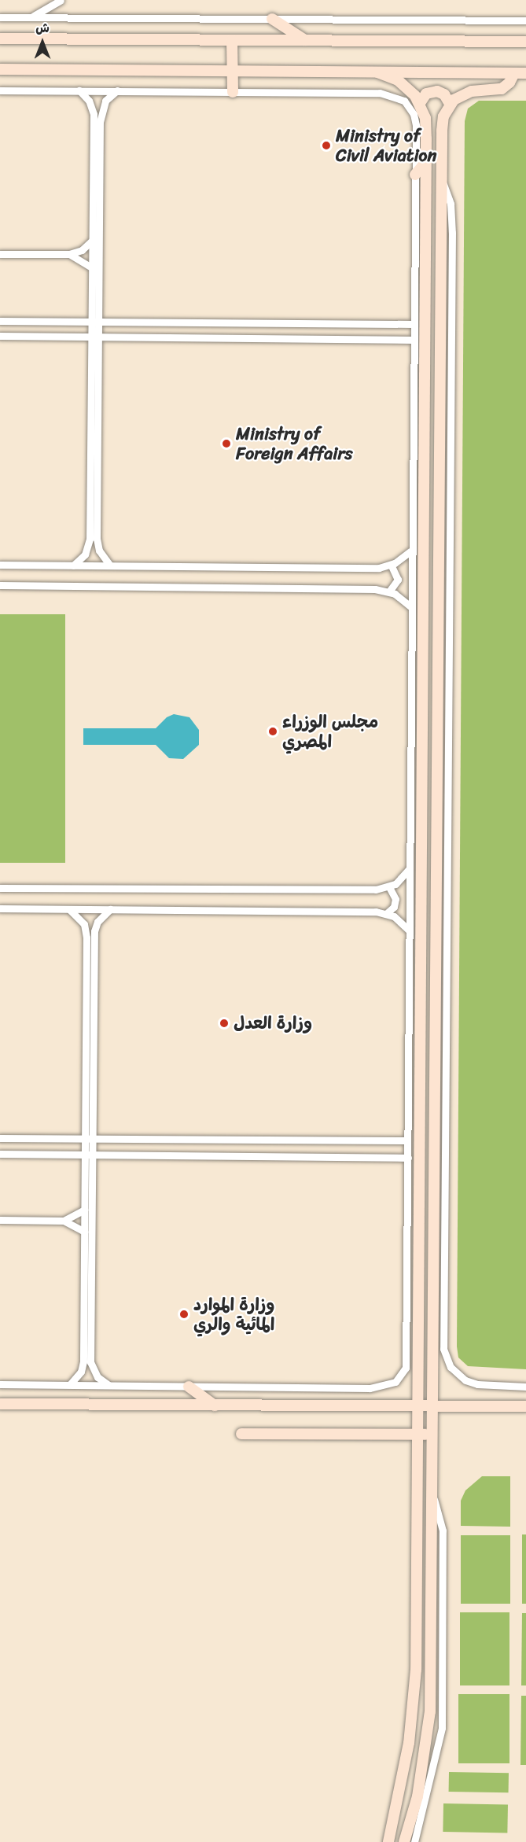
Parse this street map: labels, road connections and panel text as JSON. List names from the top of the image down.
{
  "places": [
    "Ministry of Civil Aviation",
    "Ministry of Foreign Affairs",
    "مجلس الوزراء المصري",
    "وزارة العدل",
    "وزارة الموارد المائية والري"
  ],
  "north": "top"
}
